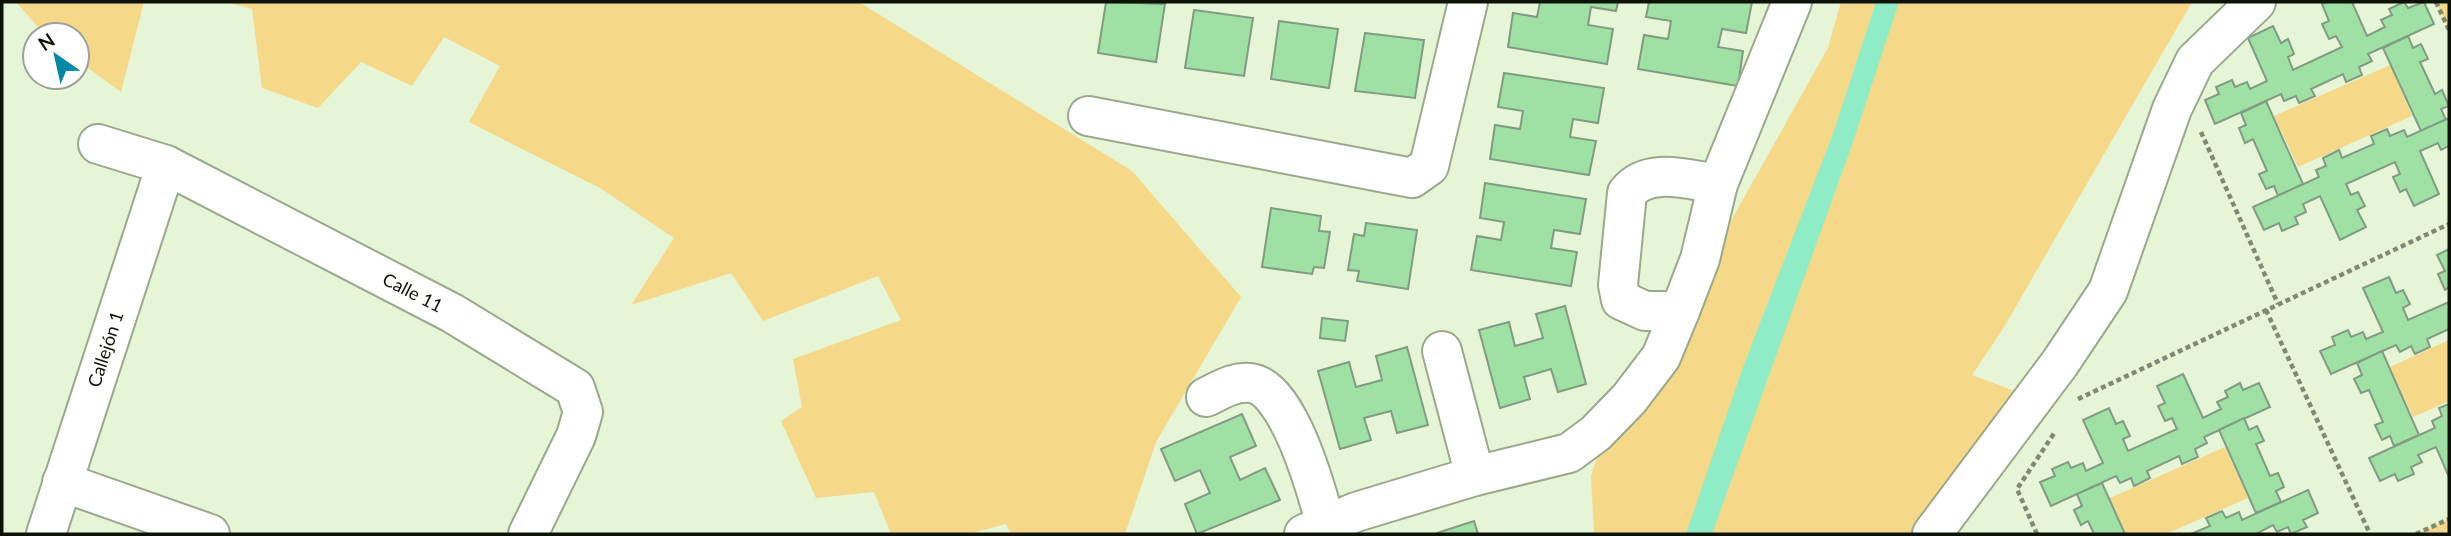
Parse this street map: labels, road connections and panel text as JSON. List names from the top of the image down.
{
  "streets": {
    "street": ["Calle 11", "Callejón 1"]
  },
  "crossings": [
    ["Calle 11", "Callejón 1"]
  ],
  "north": "top left"
}
